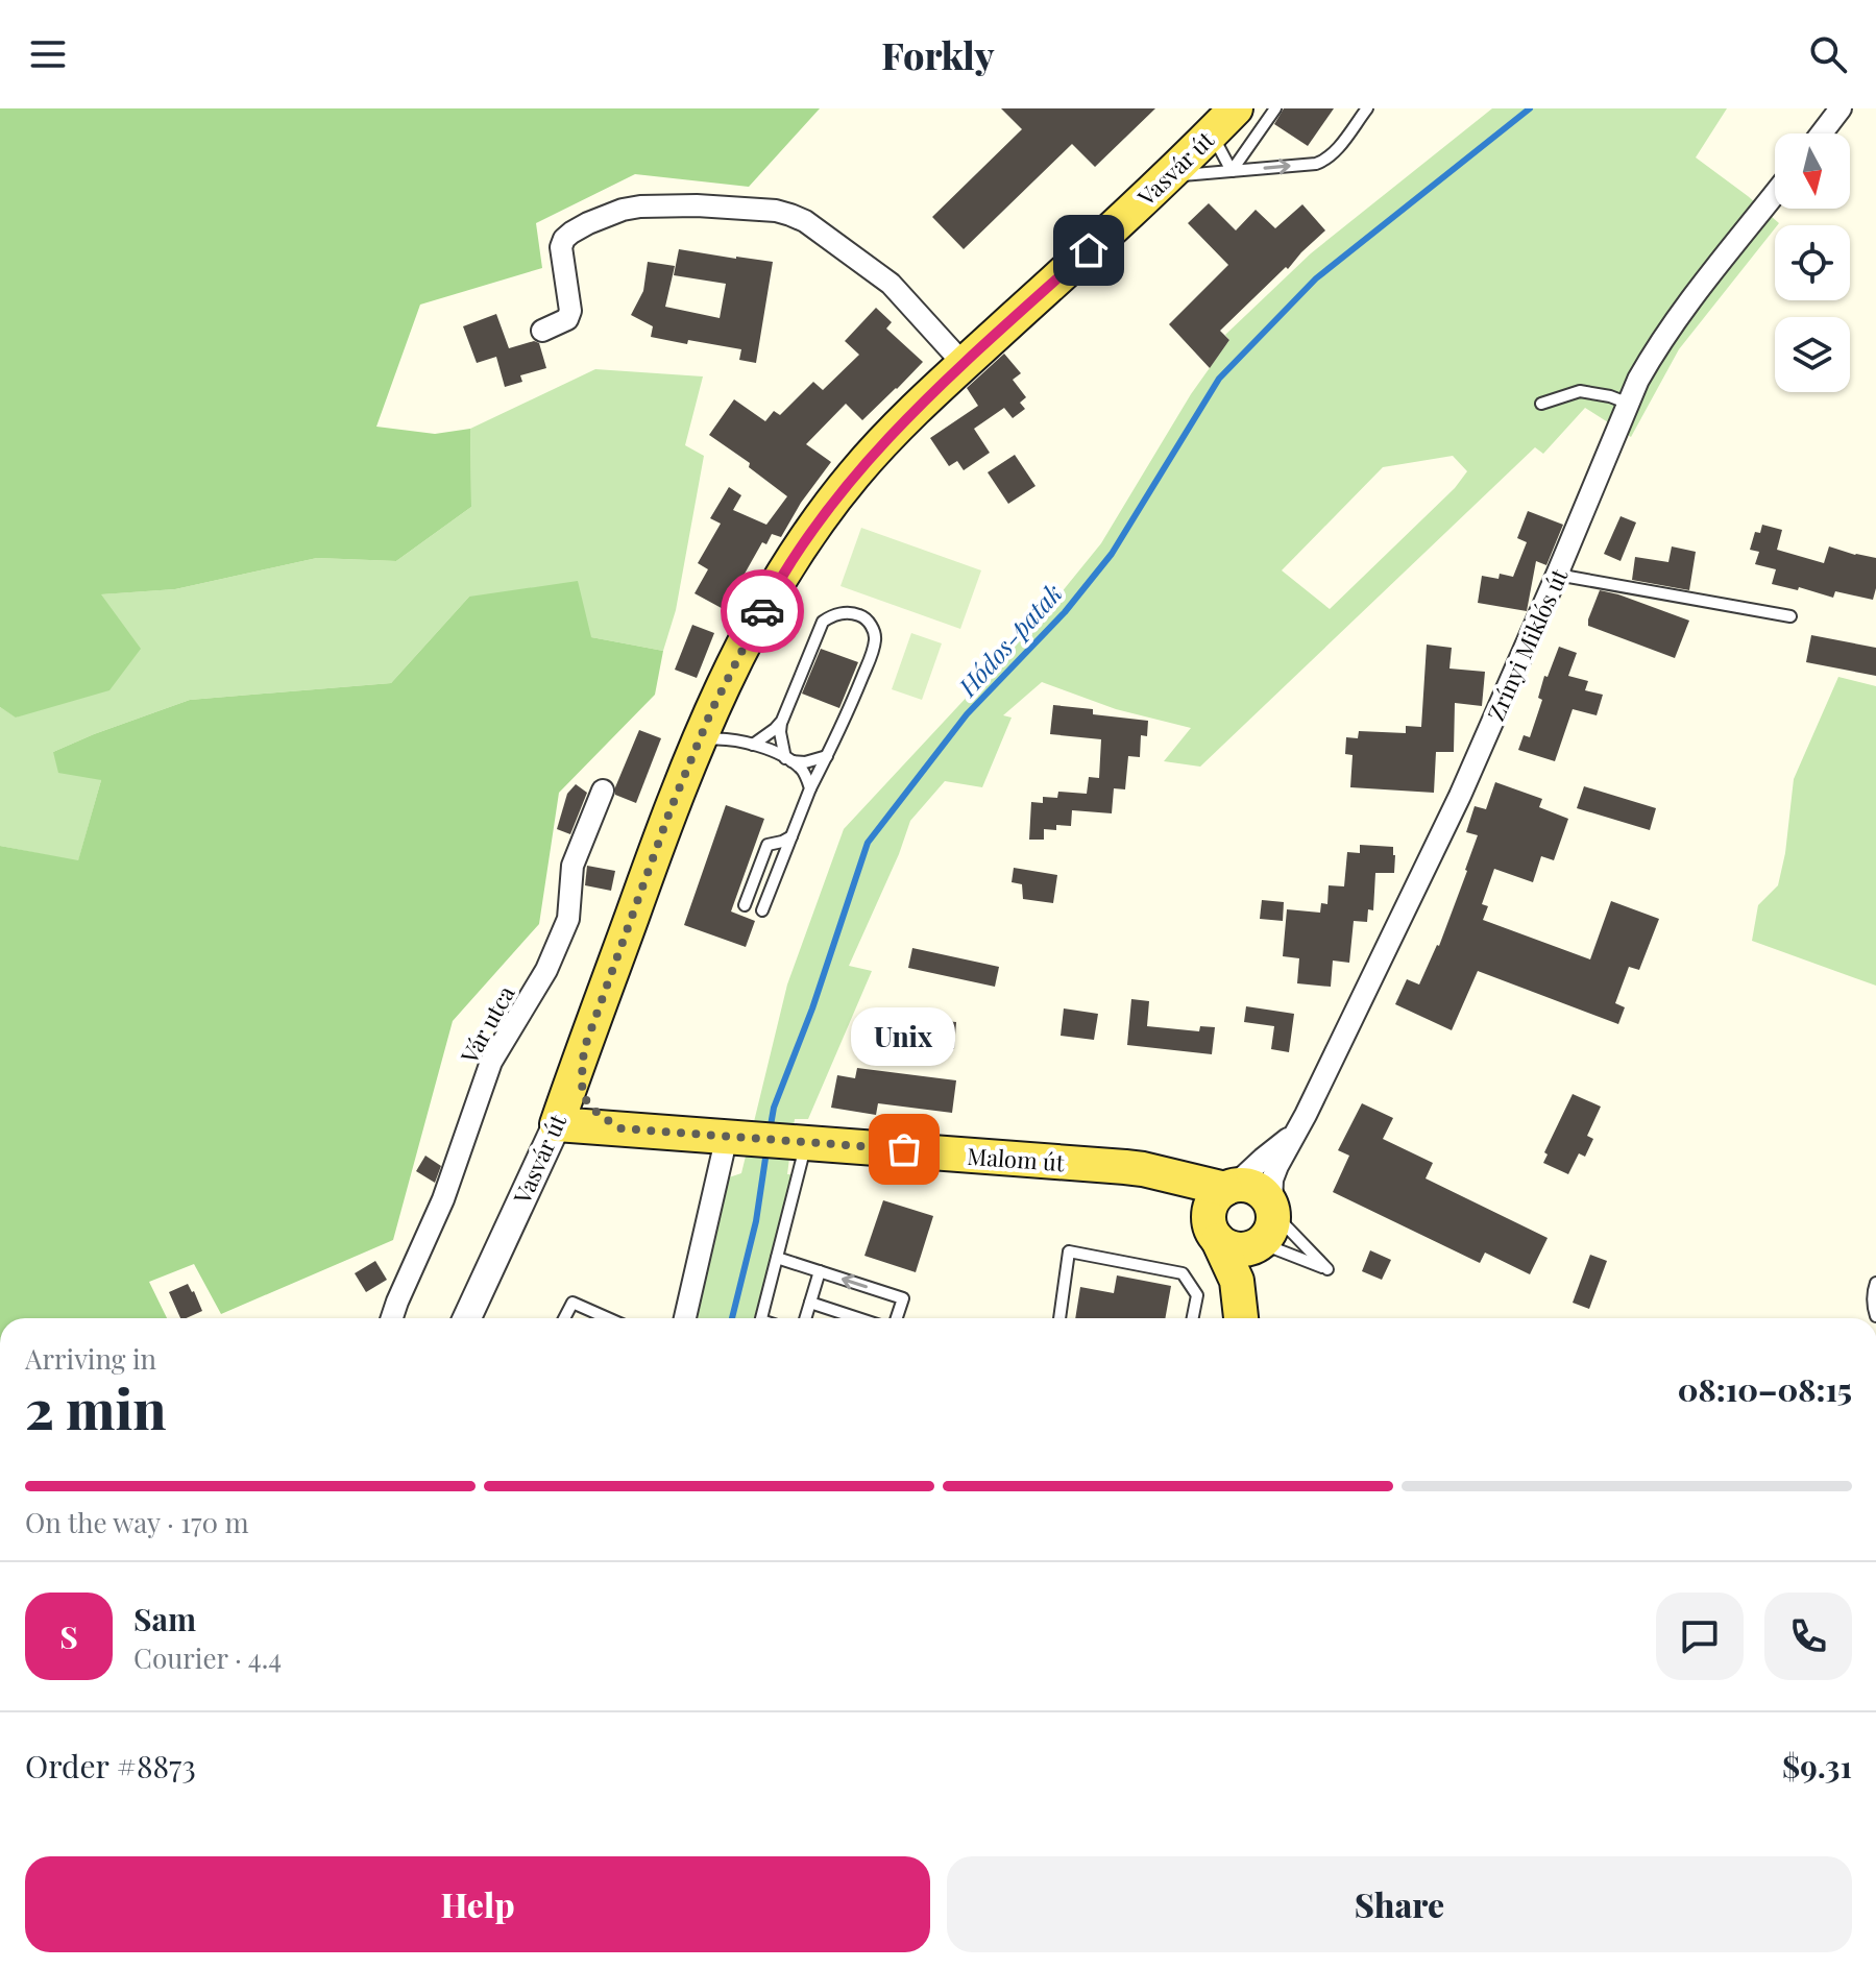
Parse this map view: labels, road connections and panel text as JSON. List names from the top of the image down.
{
  "streets": {
    "main road": ["Vasvár út", "Zrínyi Miklós út", "Malom út"],
    "street": ["Vár utca"]
  },
  "crossings": [
    ["Vasvár út", "Malom út"],
    ["Zrínyi Miklós út", "Malom út"]
  ],
  "water": ["Hódos-patak"],
  "places": ["Unix"],
  "north": "bottom",
  "page": {
    "header": "Forkly",
    "bubble": "Unix",
    "heading": ["2 min", "Arriving in", "08:10–08:15"],
    "panel": [
      "Sam",
      "Courier · 4.4",
      "Order #8873",
      "$9.31"
    ],
    "bar": "On the way · 170 m",
    "round": "S",
    "buttons": ["Help", "Share"]
  }
}
